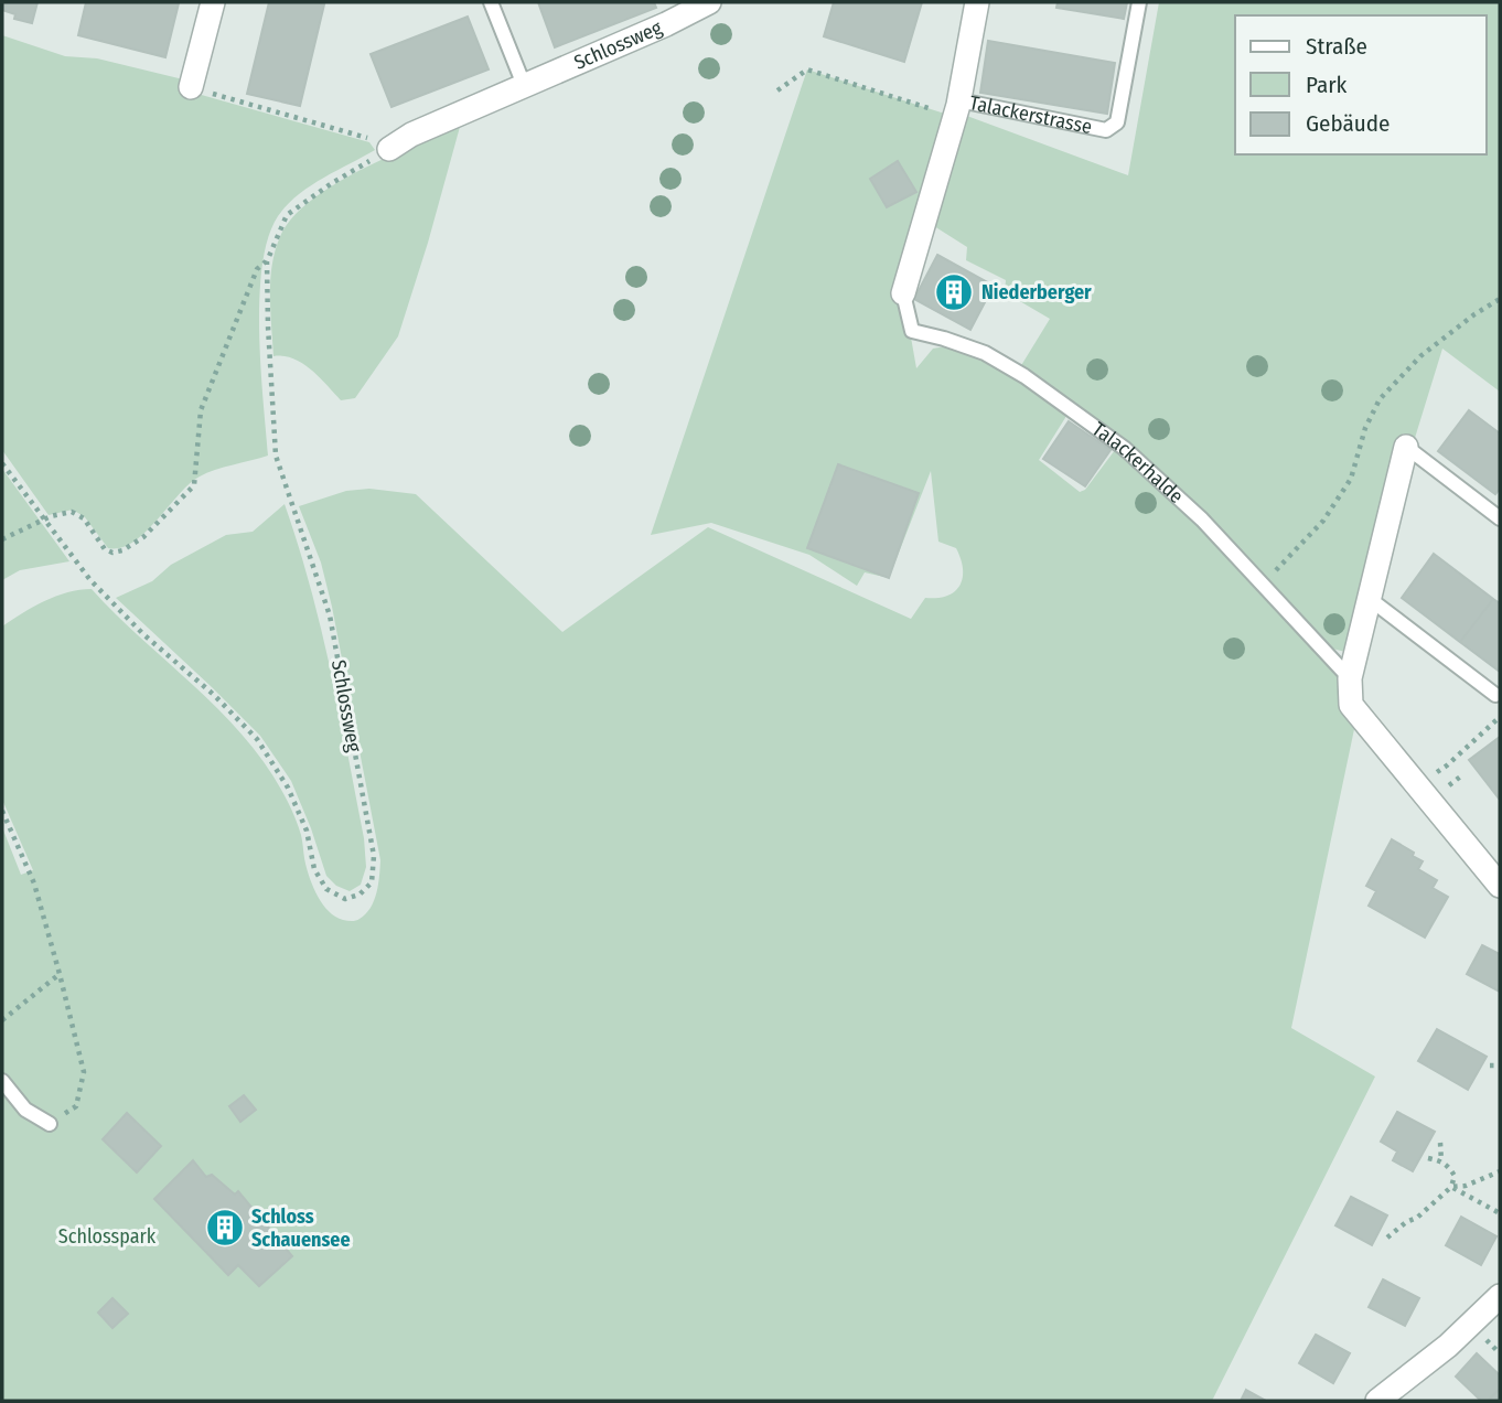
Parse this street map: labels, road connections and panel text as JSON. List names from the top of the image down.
{
  "streets": {
    "street": ["Schlossweg", "Talackerstrasse", "Talackerhalde"]
  },
  "crossings": [
    ["Talackerstrasse", "Talackerhalde"]
  ],
  "parks": ["Schlosspark"],
  "places": {
    "building": ["Niederberger", "Schloss Schauensee"]
  },
  "legend": ["Straße", "Park", "Gebäude"]
}
